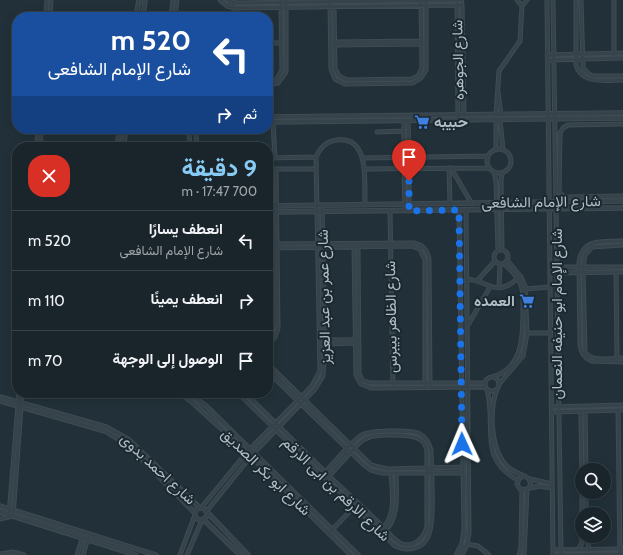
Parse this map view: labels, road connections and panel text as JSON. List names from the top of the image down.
{
  "streets": {
    "street": [
      "شارع الجوهره",
      "شارع الإمام الشافعى",
      "شارع عمر بن عبد العزيز",
      "شارع الإمام ابو حنيفه النعمان",
      "شارع الظاهر بيبرس",
      "شارع احمد بدوى",
      "شارع ابو بكر الصديق",
      "شارع الارقم بن ابى الارقم"
    ]
  },
  "crossings": [
    ["شارع الإمام الشافعى", "شارع عمر بن عبد العزيز"],
    ["شارع الإمام الشافعى", "شارع الإمام ابو حنيفه النعمان"],
    ["شارع الإمام الشافعى", "شارع الظاهر بيبرس"],
    ["شارع عمر بن عبد العزيز", "شارع احمد بدوى"],
    ["شارع عمر بن عبد العزيز", "شارع ابو بكر الصديق"],
    ["شارع عمر بن عبد العزيز", "شارع الارقم بن ابى الارقم"]
  ],
  "places": {
    "supermarket": ["حبيبه", "العمده"]
  },
  "page": {
    "turn": ["520 m", "شارع الإمام الشافعى"],
    "then": "ثم",
    "heading": ["9 دقيقة", "700 m · 17:47"],
    "list": [
      {
        "name": "انعطف يسارًا",
        "note": "شارع الإمام الشافعى",
        "value": "520 m"
      },
      {
        "name": "انعطف يمينًا",
        "value": "110 m"
      },
      {
        "name": "الوصول إلى الوجهة",
        "value": "70 m"
      }
    ]
  }
}
